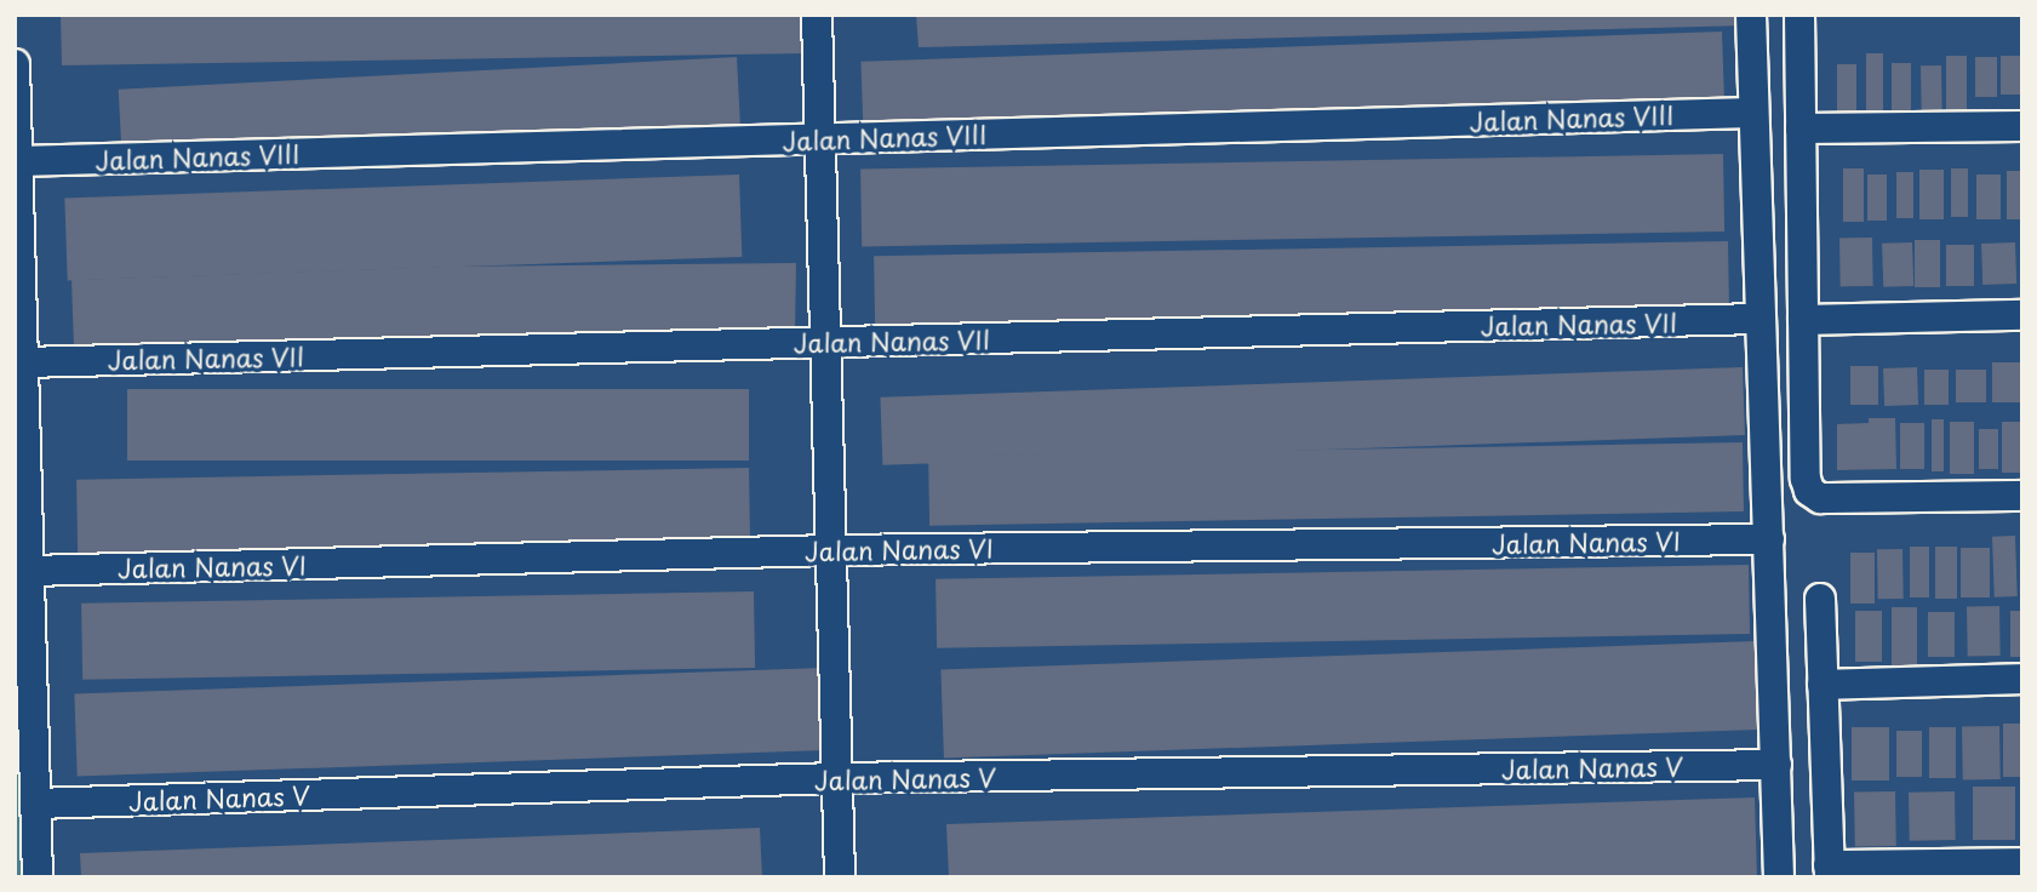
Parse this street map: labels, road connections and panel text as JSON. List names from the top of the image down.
{
  "streets": {
    "street": [
      "Jalan Nanas VIII",
      "Jalan Nanas VII",
      "Jalan Nanas VI",
      "Jalan Nanas V"
    ]
  }
}
